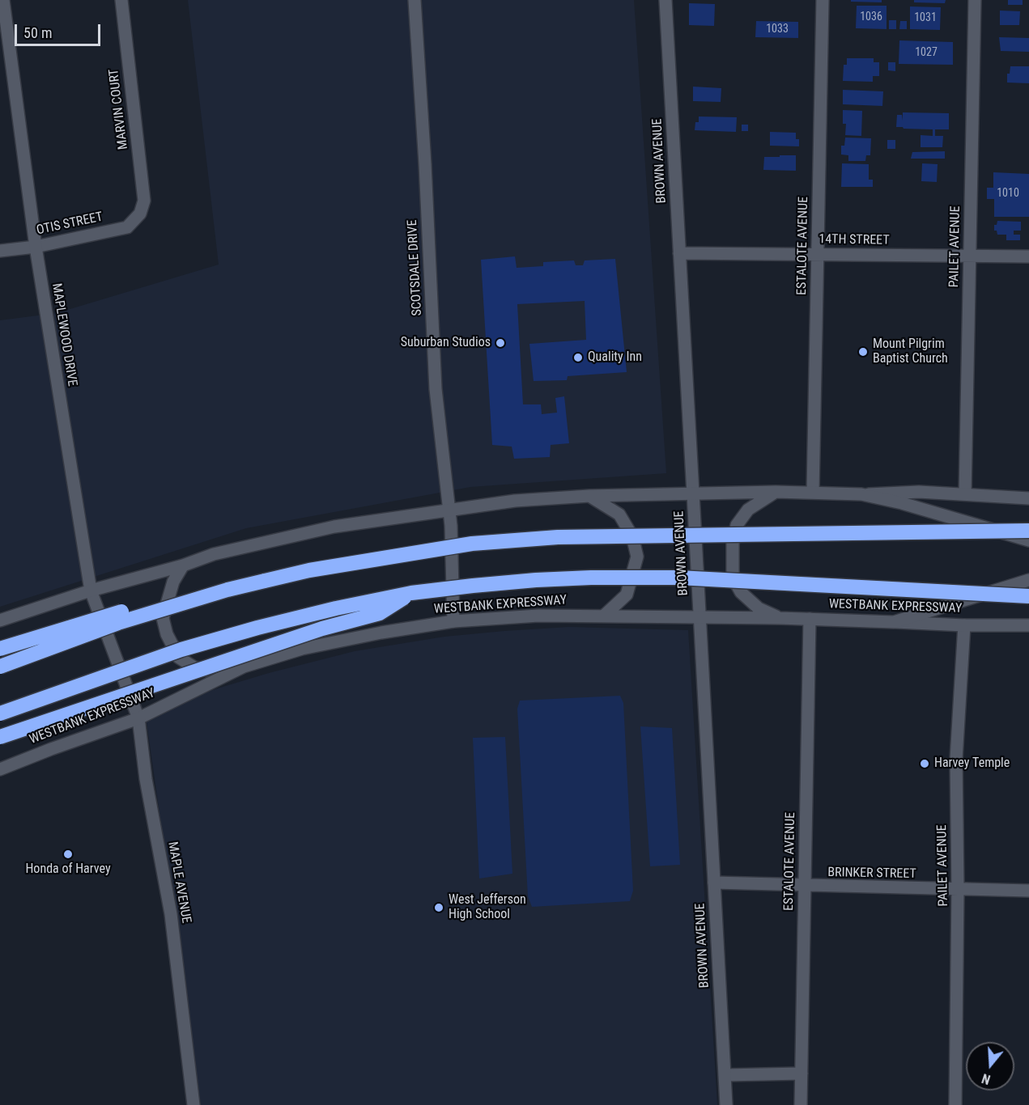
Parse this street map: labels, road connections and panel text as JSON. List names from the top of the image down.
{
  "streets": {
    "highway": ["WESTBANK EXPRESSWAY"],
    "street": [
      "MARVIN COURT",
      "BROWN AVENUE",
      "OTIS STREET",
      "14TH STREET",
      "ESTALOTE AVENUE",
      "PAILET AVENUE",
      "SCOTSDALE DRIVE",
      "MAPLEWOOD DRIVE",
      "BRINKER STREET",
      "MAPLE AVENUE"
    ]
  },
  "crossings": [
    ["MARVIN COURT", "OTIS STREET"],
    ["BROWN AVENUE", "14TH STREET"],
    ["BROWN AVENUE", "WESTBANK EXPRESSWAY"],
    ["BROWN AVENUE", "BRINKER STREET"],
    ["OTIS STREET", "MAPLEWOOD DRIVE"],
    ["14TH STREET", "ESTALOTE AVENUE"],
    ["14TH STREET", "PAILET AVENUE"],
    ["ESTALOTE AVENUE", "WESTBANK EXPRESSWAY"],
    ["ESTALOTE AVENUE", "BRINKER STREET"],
    ["PAILET AVENUE", "WESTBANK EXPRESSWAY"],
    ["PAILET AVENUE", "BRINKER STREET"],
    ["SCOTSDALE DRIVE", "WESTBANK EXPRESSWAY"],
    ["MAPLEWOOD DRIVE", "MAPLE AVENUE"],
    ["WESTBANK EXPRESSWAY", "MAPLE AVENUE"]
  ],
  "places": [
    "Suburban Studios",
    "Mount Pilgrim Baptist Church",
    "Quality Inn",
    "Harvey Temple",
    "Honda of Harvey",
    "West Jefferson High School"
  ],
  "house_numbers": [
    "1036",
    "1031",
    "1033",
    "1027",
    "1010"
  ],
  "scale_bar": "50 m",
  "north": "bottom"
}
